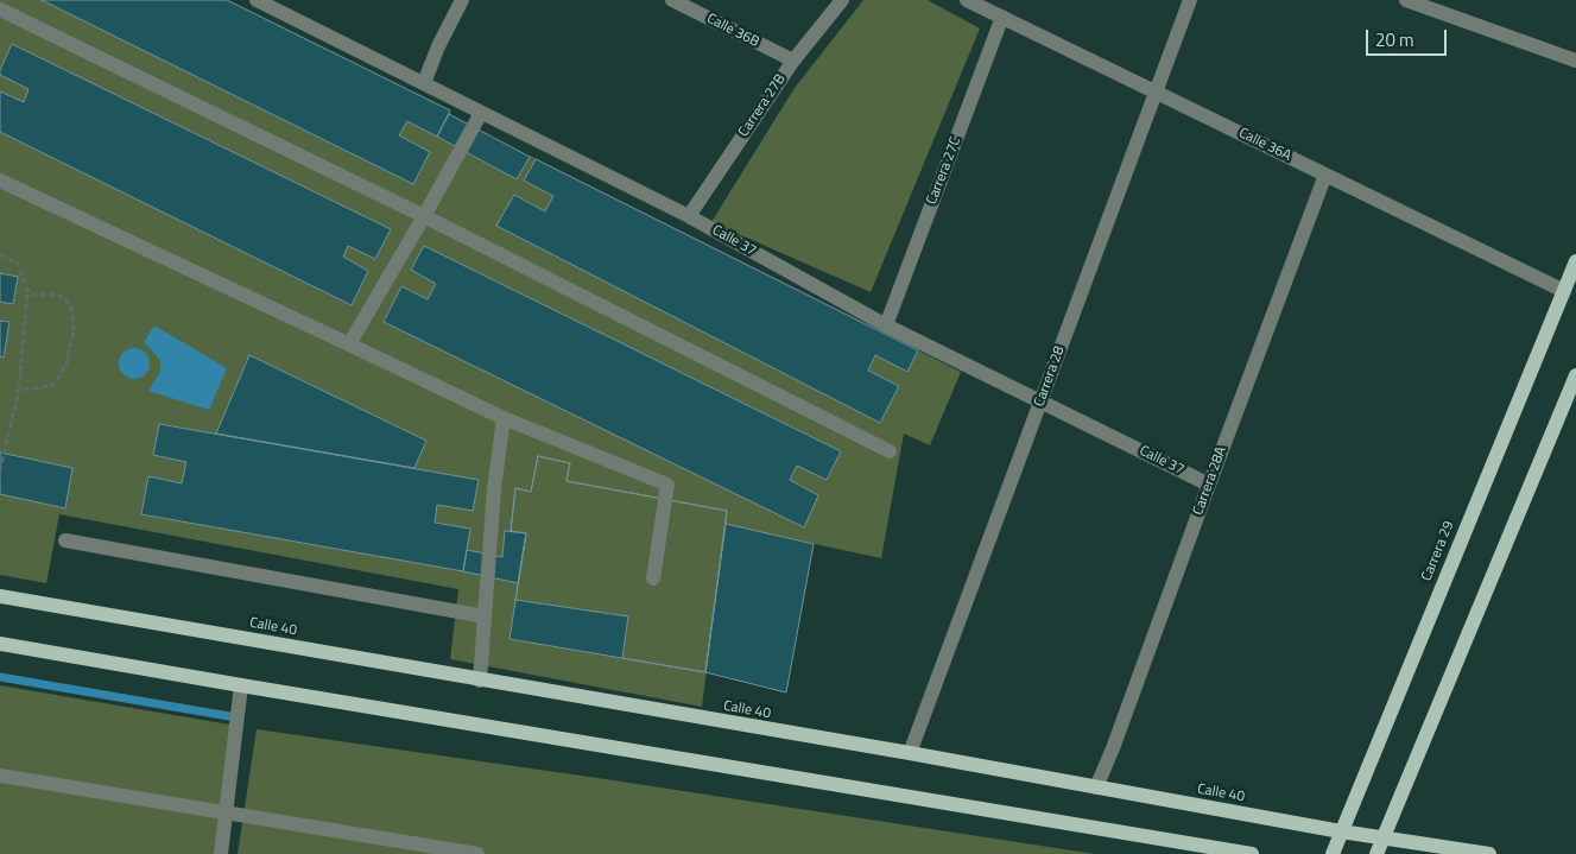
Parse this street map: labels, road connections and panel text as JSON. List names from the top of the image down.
{
  "streets": {
    "main road": ["Carrera 29", "Calle 40"],
    "street": [
      "Calle 36B",
      "Carrera 27B",
      "Calle 36A",
      "Carrera 27C",
      "Calle 37",
      "Carrera 28",
      "Carrera 28A"
    ]
  },
  "crossings": [
    ["Calle 36B", "Carrera 27B"],
    ["Carrera 27B", "Calle 37"],
    ["Calle 36A", "Carrera 27C"],
    ["Calle 36A", "Carrera 28"],
    ["Calle 36A", "Carrera 28A"],
    ["Calle 36A", "Carrera 29"],
    ["Carrera 27C", "Calle 37"],
    ["Calle 37", "Carrera 28"],
    ["Calle 37", "Carrera 28A"],
    ["Carrera 28", "Calle 40"],
    ["Carrera 28A", "Calle 40"],
    ["Carrera 29", "Calle 40"]
  ],
  "scale_bar": "20 m"
}
